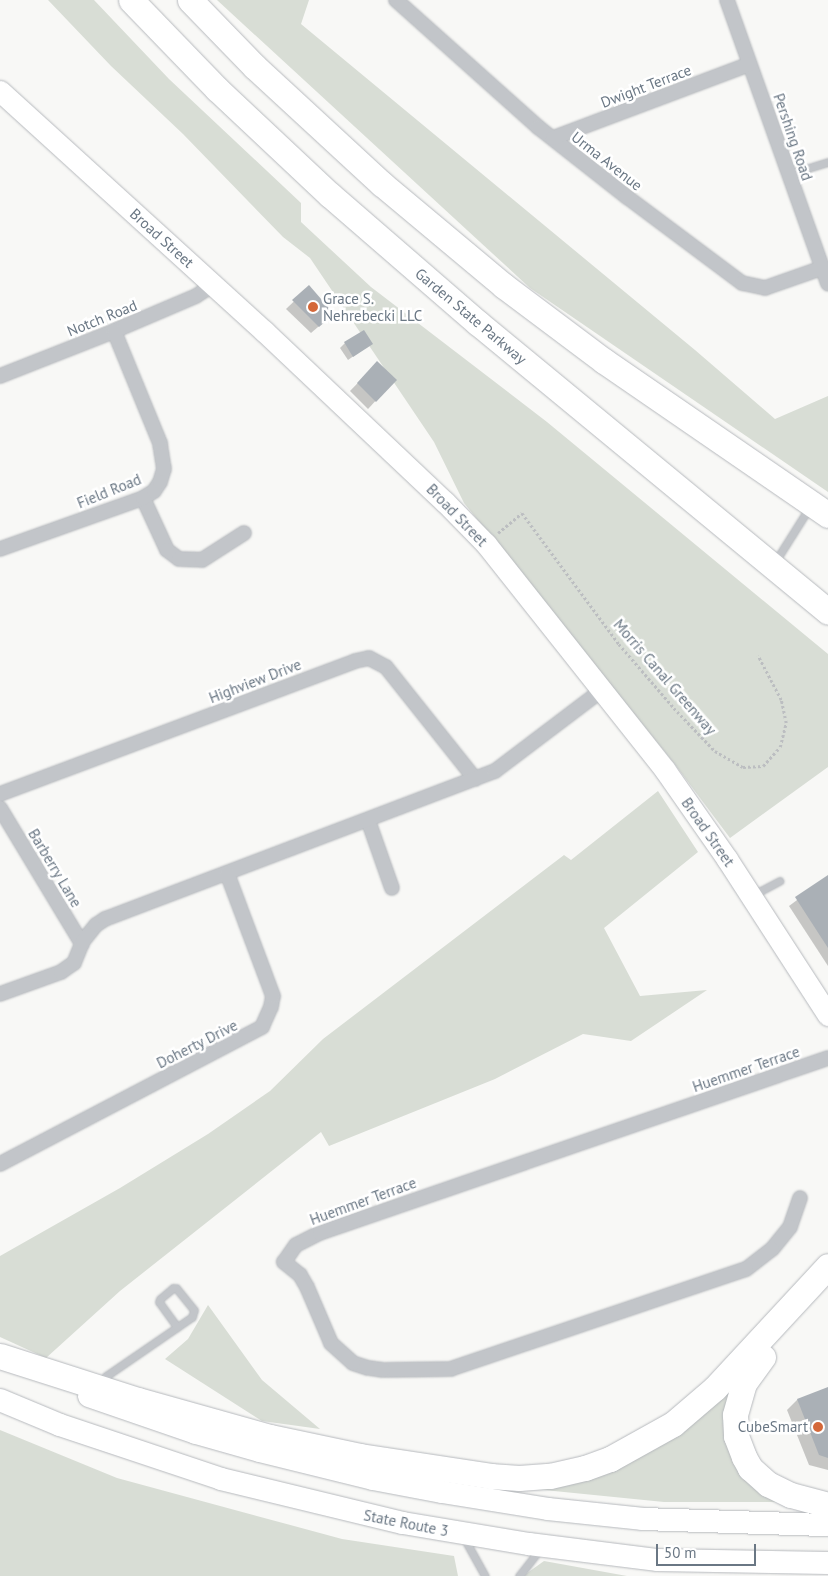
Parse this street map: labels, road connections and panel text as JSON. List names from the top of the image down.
{
  "streets": {
    "highway": ["Garden State Parkway", "State Route 3"],
    "main road": ["Broad Street"],
    "street": [
      "Dwight Terrace",
      "Pershing Road",
      "Urma Avenue",
      "Notch Road",
      "Field Road",
      "Highview Drive",
      "Barberry Lane",
      "Doherty Drive",
      "Huemmer Terrace"
    ],
    "path": ["Morris Canal Greenway"]
  },
  "crossings": [
    ["Dwight Terrace", "Pershing Road"],
    ["Dwight Terrace", "Urma Avenue"],
    ["Pershing Road", "Urma Avenue"],
    ["Broad Street", "Notch Road"],
    ["Broad Street", "Morris Canal Greenway"],
    ["Notch Road", "Field Road"]
  ],
  "places": ["Grace S. Nehrebecki LLC", "CubeSmart"],
  "scale_bar": "50 m"
}
